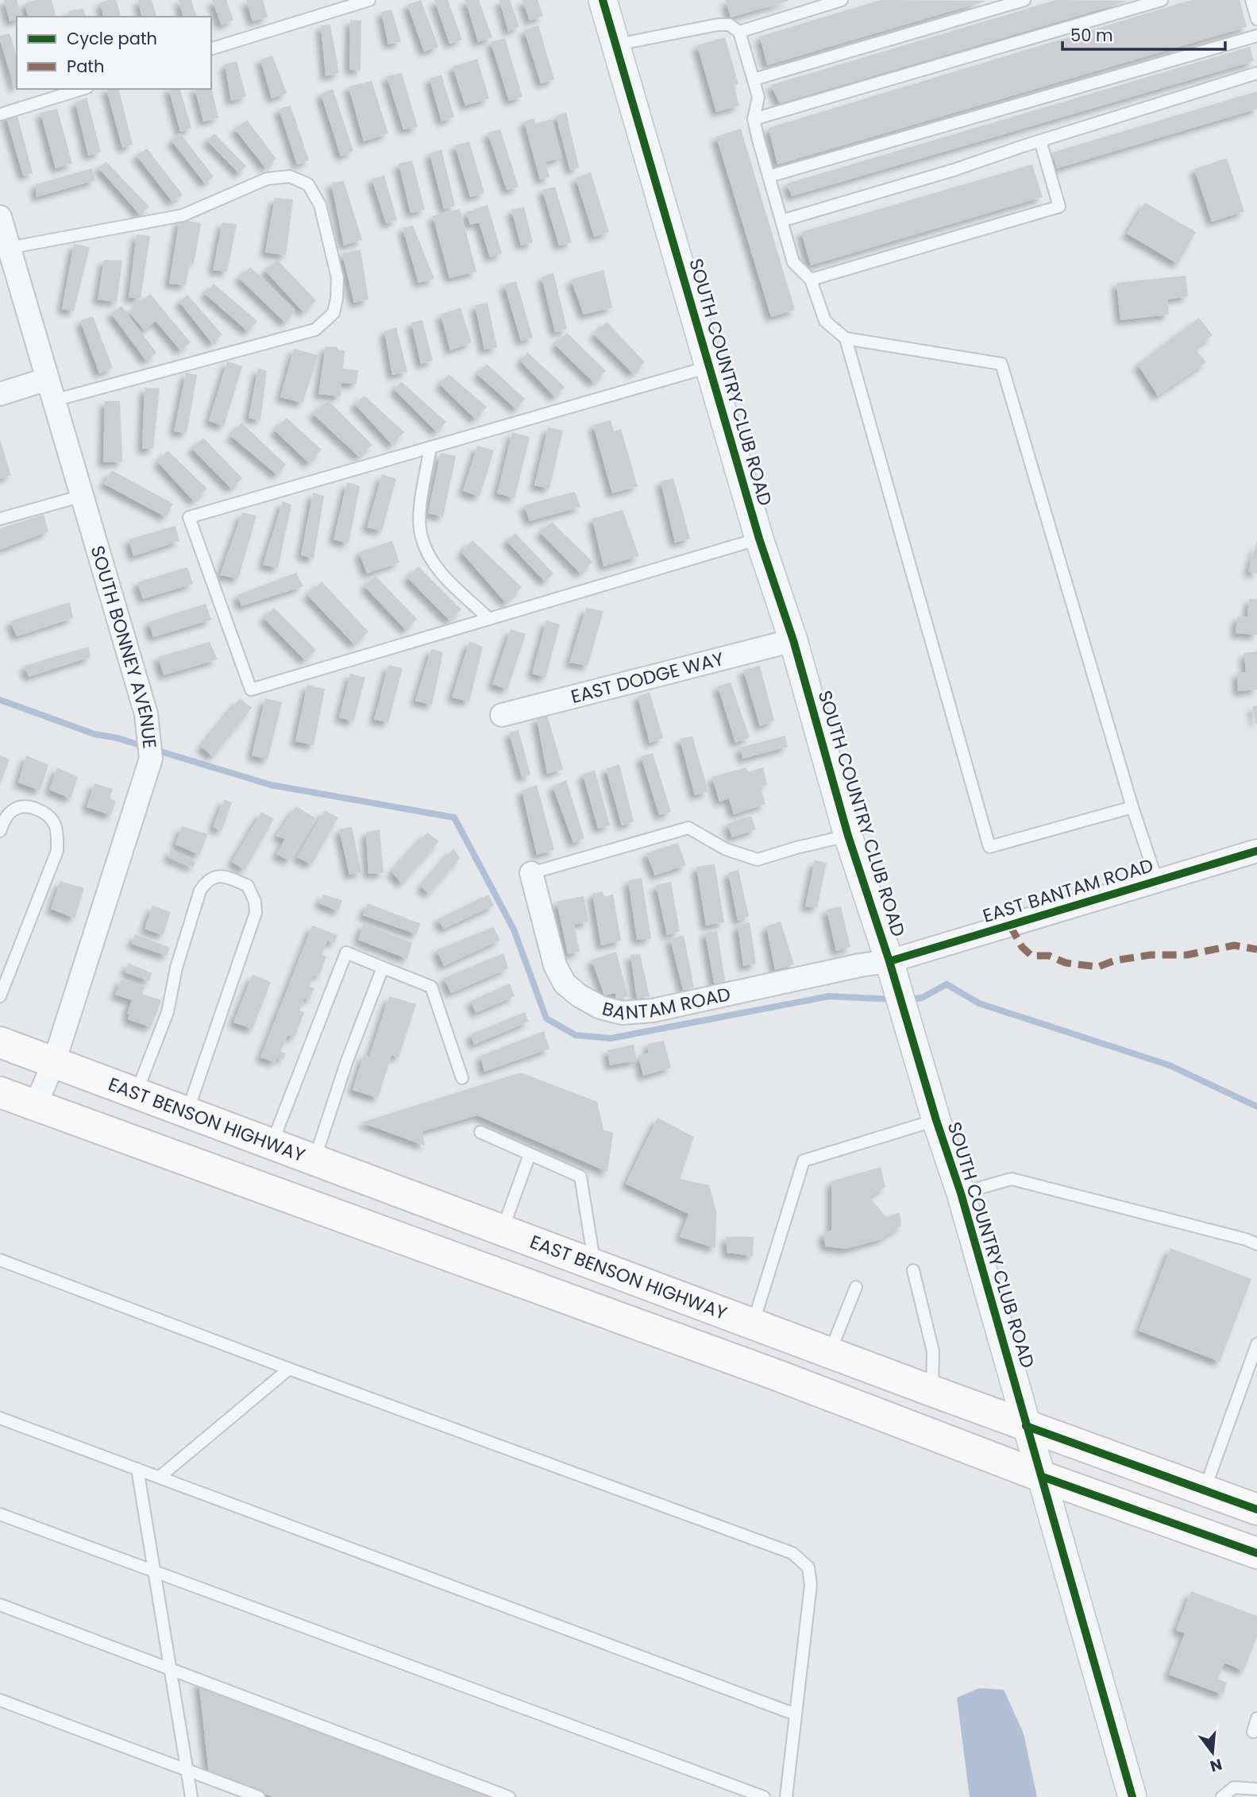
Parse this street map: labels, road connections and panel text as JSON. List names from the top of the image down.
{
  "streets": {
    "main road": ["EAST BENSON HIGHWAY"],
    "street": [
      "SOUTH COUNTRY CLUB ROAD",
      "SOUTH BONNEY AVENUE",
      "EAST DODGE WAY",
      "EAST BANTAM ROAD",
      "BANTAM ROAD"
    ]
  },
  "crossings": [
    ["SOUTH COUNTRY CLUB ROAD", "EAST DODGE WAY"],
    ["SOUTH COUNTRY CLUB ROAD", "EAST BANTAM ROAD"],
    ["SOUTH COUNTRY CLUB ROAD", "BANTAM ROAD"],
    ["SOUTH COUNTRY CLUB ROAD", "EAST BENSON HIGHWAY"],
    ["SOUTH BONNEY AVENUE", "EAST BENSON HIGHWAY"],
    ["EAST BANTAM ROAD", "BANTAM ROAD"]
  ],
  "legend": ["Cycle path", "Path"],
  "scale_bar": "50 m",
  "north": "bottom"
}
